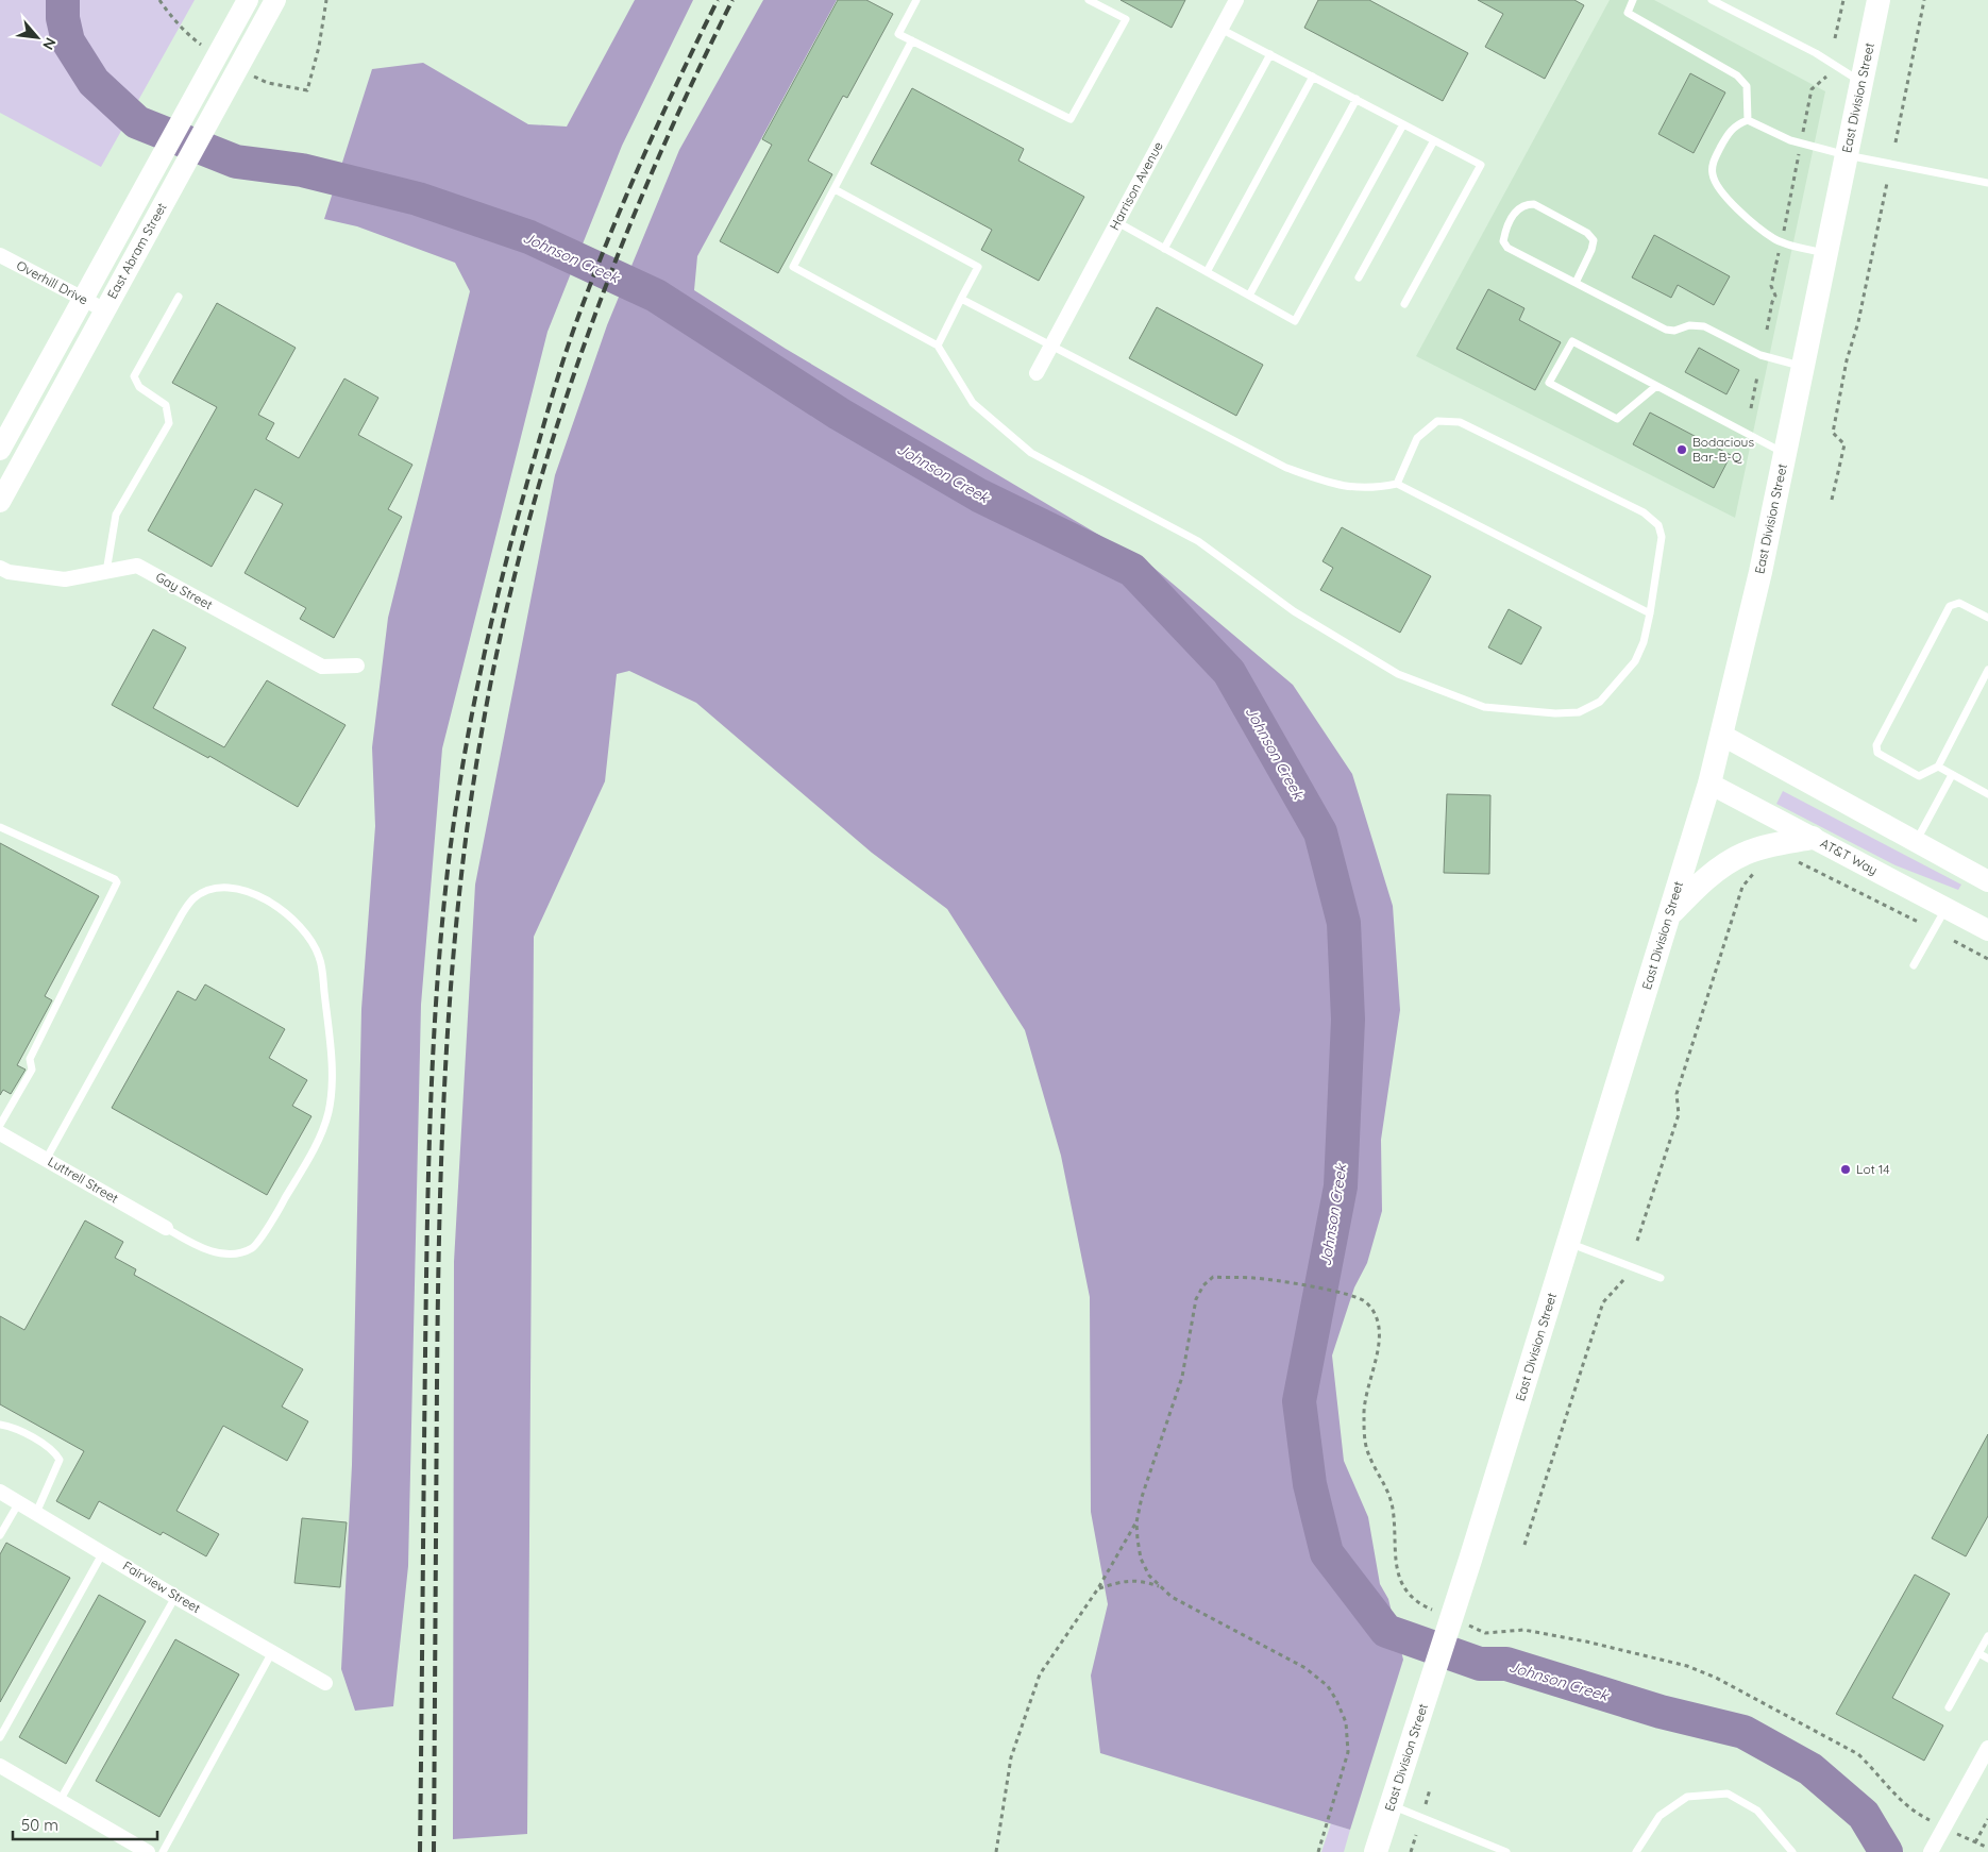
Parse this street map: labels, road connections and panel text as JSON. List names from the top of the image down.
{
  "streets": {
    "main road": ["East Division Street", "East Abram Street", "AT&T Way"],
    "street": [
      "Harrison Avenue",
      "Overhill Drive",
      "Gay Street",
      "Luttrell Street",
      "Fairview Street"
    ]
  },
  "crossings": [
    ["East Division Street", "AT&T Way"],
    ["East Abram Street", "Overhill Drive"]
  ],
  "water": ["Johnson Creek"],
  "places": ["Bodacious Bar-B-Q", "Lot 14"],
  "scale_bar": "50 m",
  "north": "bottom right"
}
